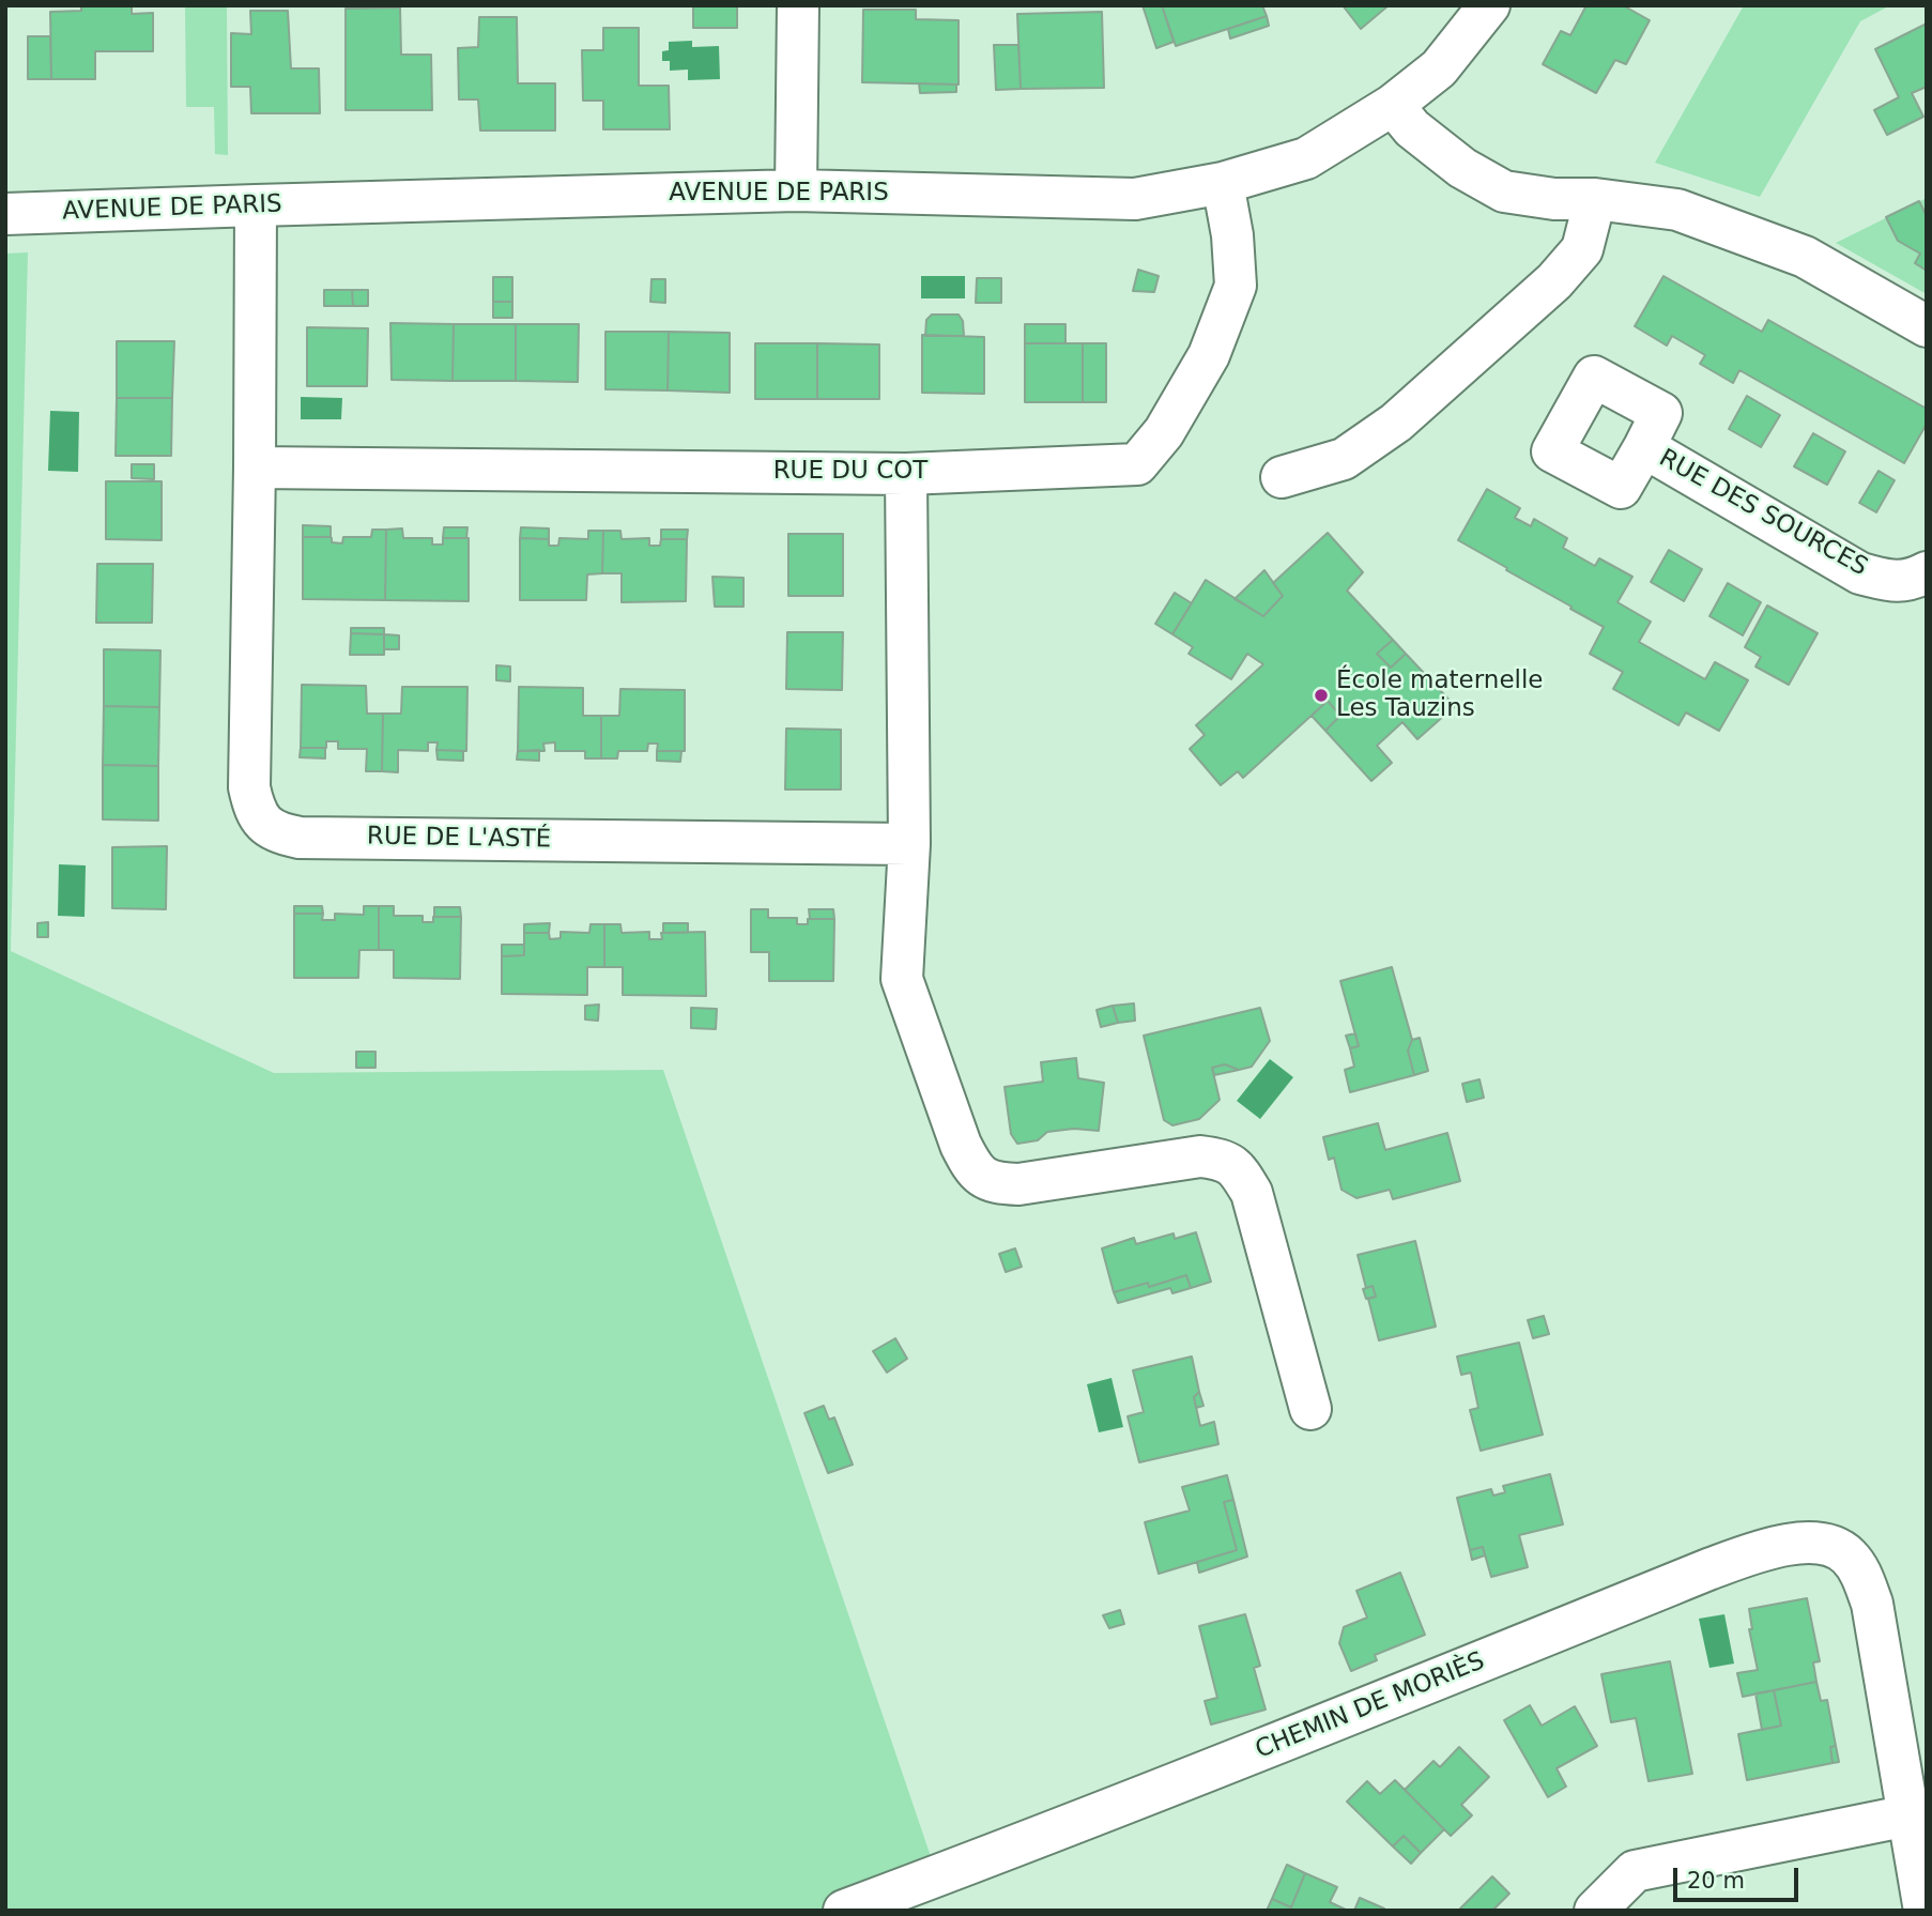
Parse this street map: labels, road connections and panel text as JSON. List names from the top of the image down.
{
  "streets": {
    "street": [
      "AVENUE DE PARIS",
      "RUE DU COT",
      "RUE DES SOURCES",
      "RUE DE L'ASTÉ",
      "CHEMIN DE MORIÈS"
    ]
  },
  "crossings": [
    ["AVENUE DE PARIS", "RUE DU COT"],
    ["AVENUE DE PARIS", "RUE DE L'ASTÉ"],
    ["RUE DU COT", "RUE DE L'ASTÉ"]
  ],
  "places": ["École maternelle Les Tauzins"],
  "scale_bar": "20 m"
}
